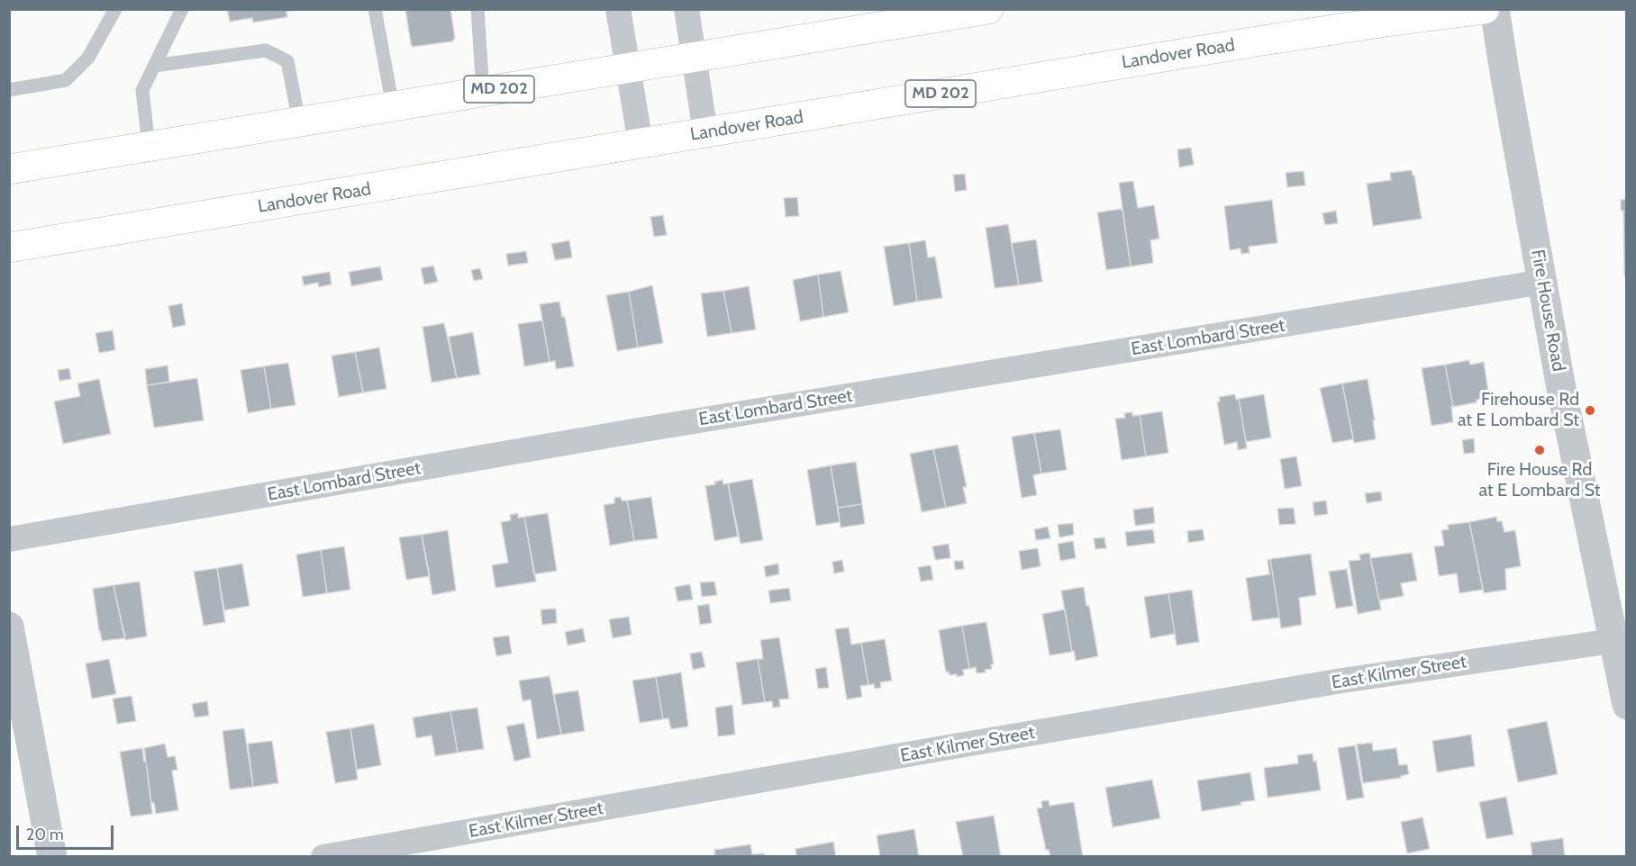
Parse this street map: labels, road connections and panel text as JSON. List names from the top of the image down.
{
  "streets": {
    "main road": ["Landover Road", "MD 202"],
    "street": ["Fire House Road", "East Lombard Street", "East Kilmer Street"]
  },
  "crossings": [
    ["Fire House Road", "East Lombard Street"],
    ["Fire House Road", "East Kilmer Street"]
  ],
  "places": ["Firehouse Rd at E Lombard St", "Fire House Rd at E Lombard St"],
  "scale_bar": "20 m"
}
